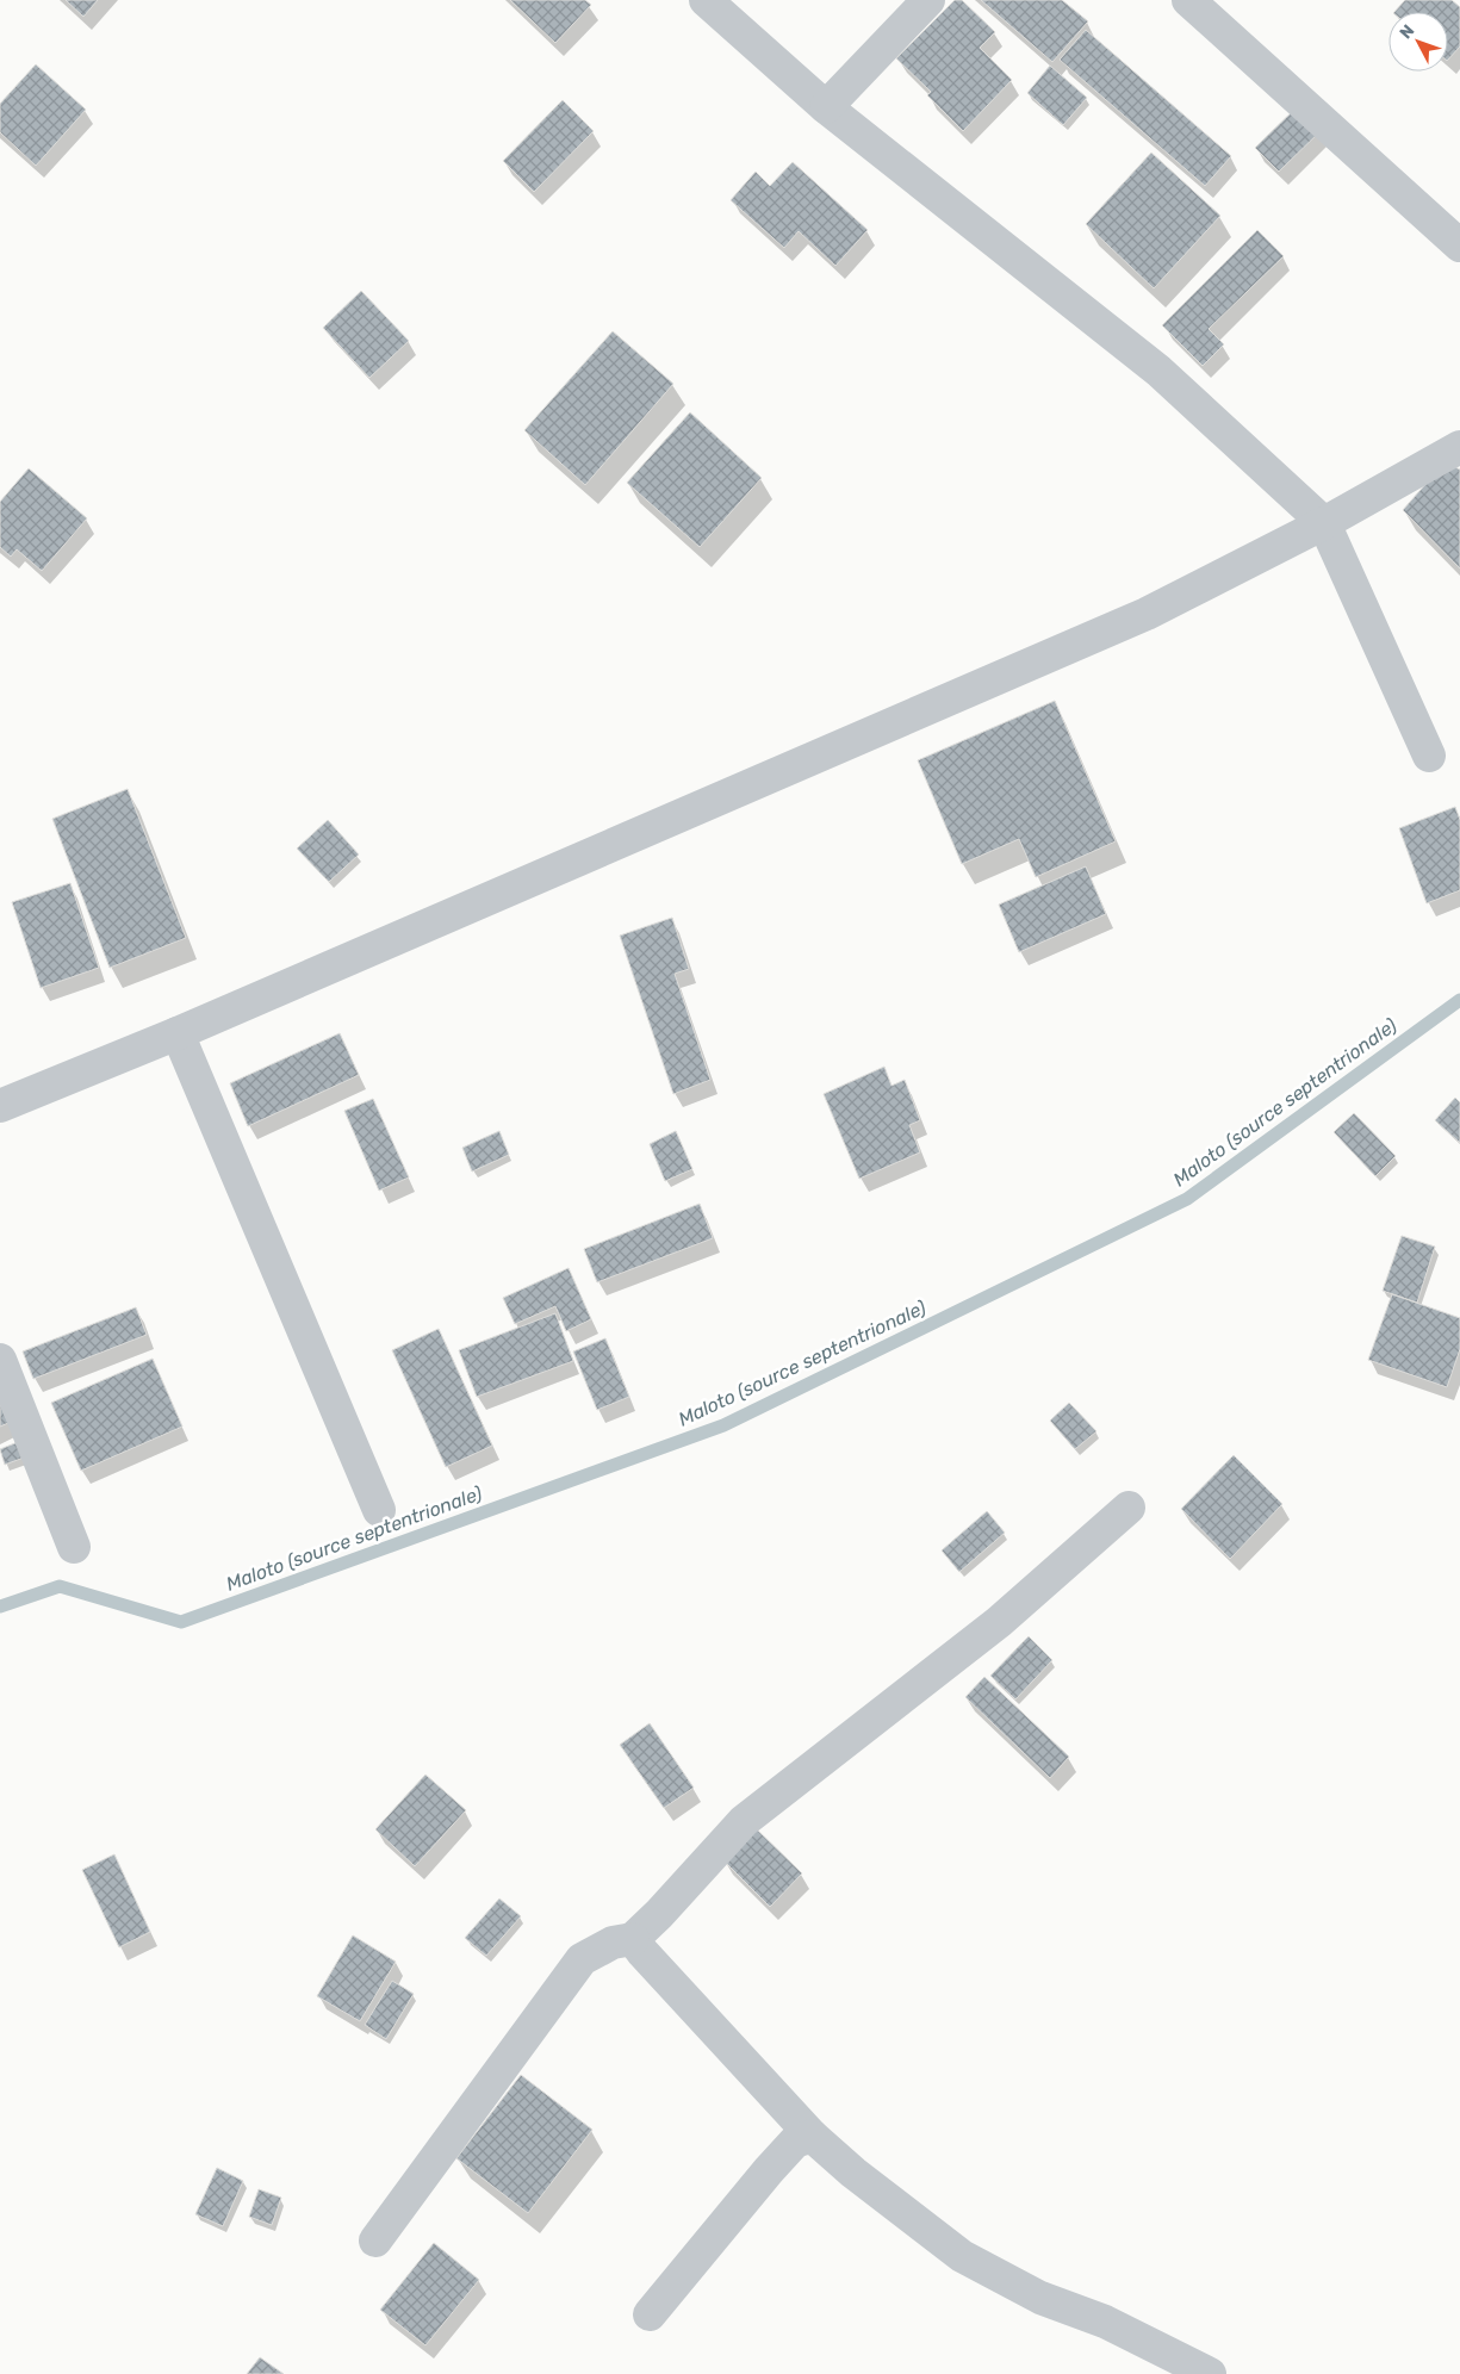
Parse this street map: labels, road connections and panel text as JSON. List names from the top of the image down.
{
  "water": ["Maloto (source septentrionale)"],
  "north": "top left"
}
